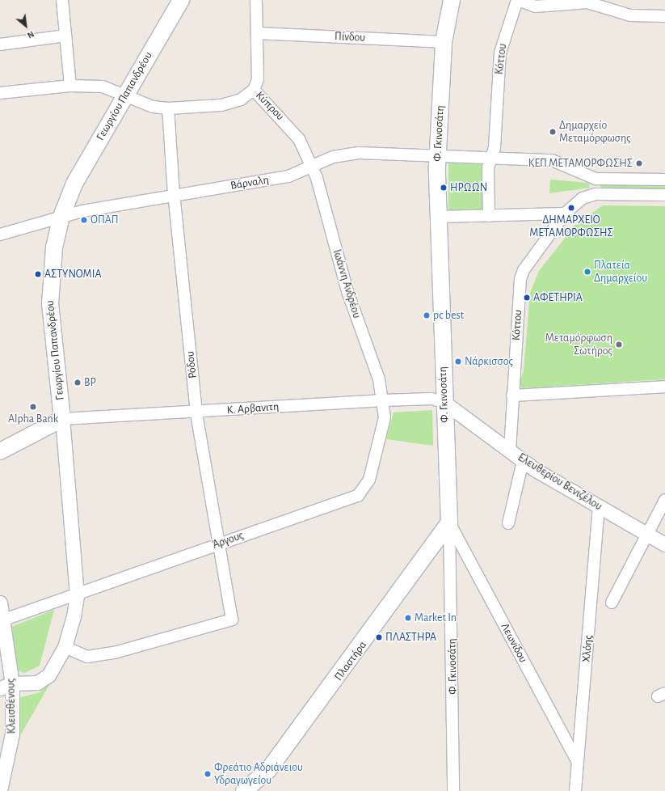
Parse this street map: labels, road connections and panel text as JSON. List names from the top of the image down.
{
  "streets": {
    "main road": ["Γεωργίου Παπανδρέου", "Φ. Γκινοσάτη", "Πλαστήρα"],
    "street": [
      "Πίνδου",
      "Κόττου",
      "Κύπρου",
      "Βάρναλη",
      "Ιωάννη Ανδρέου",
      "Ρόδου",
      "Κ. Αρβανιτη",
      "Ελευθερίου Βενιζέλου",
      "Άργους",
      "Λεωνίδου",
      "Χλόης",
      "Κλεισθένους"
    ]
  },
  "crossings": [
    ["Πίνδου", "Κύπρου"],
    ["Πίνδου", "Φ. Γκινοσάτη"],
    ["Κόττου", "Βάρναλη"],
    ["Κόττου", "Ελευθερίου Βενιζέλου"],
    ["Γεωργίου Παπανδρέου", "Βάρναλη"],
    ["Γεωργίου Παπανδρέου", "Ρόδου"],
    ["Γεωργίου Παπανδρέου", "Κ. Αρβανιτη"],
    ["Γεωργίου Παπανδρέου", "Άργους"],
    ["Γεωργίου Παπανδρέου", "Κλεισθένους"],
    ["Κύπρου", "Βάρναλη"],
    ["Κύπρου", "Ιωάννη Ανδρέου"],
    ["Φ. Γκινοσάτη", "Βάρναλη"],
    ["Φ. Γκινοσάτη", "Κ. Αρβανιτη"],
    ["Φ. Γκινοσάτη", "Ελευθερίου Βενιζέλου"],
    ["Φ. Γκινοσάτη", "Λεωνίδου"],
    ["Φ. Γκινοσάτη", "Πλαστήρα"],
    ["Βάρναλη", "Ιωάννη Ανδρέου"],
    ["Βάρναλη", "Ρόδου"],
    ["Ιωάννη Ανδρέου", "Κ. Αρβανιτη"],
    ["Ιωάννη Ανδρέου", "Άργους"],
    ["Ρόδου", "Κ. Αρβανιτη"],
    ["Ρόδου", "Άργους"],
    ["Κ. Αρβανιτη", "Ελευθερίου Βενιζέλου"],
    ["Κ. Αρβανιτη", "Άργους"],
    ["Ελευθερίου Βενιζέλου", "Χλόης"],
    ["Άργους", "Κλεισθένους"],
    ["Λεωνίδου", "Χλόης"],
    ["Λεωνίδου", "Πλαστήρα"]
  ],
  "places": [
    "Δημαρχείο Μεταμόρφωσης",
    "ΚΕΠ ΜΕΤΑΜΟΡΦΩΣΗΣ",
    "ΗΡΩΩΝ",
    "ΔΗΜΑΡΧΕΙΟ ΜΕΤΑΜΟΡΦΩΣΗΣ",
    "ΟΠΑΠ",
    "Πλατεία Δημαρχείου",
    "ΑΣΤΥΝΟΜΙΑ",
    "ΑΦΕΤΗΡΙΑ",
    "pc best",
    "Μεταμόρφωση Σωτήρος",
    "Νάρκισσος",
    "BP",
    "Alpha Bank",
    "Market In",
    "ΠΛΑΣΤΗΡΑ",
    "Φρεάτιο Αδριάνειου Υδραγωγείου"
  ],
  "north": "bottom right"
}
